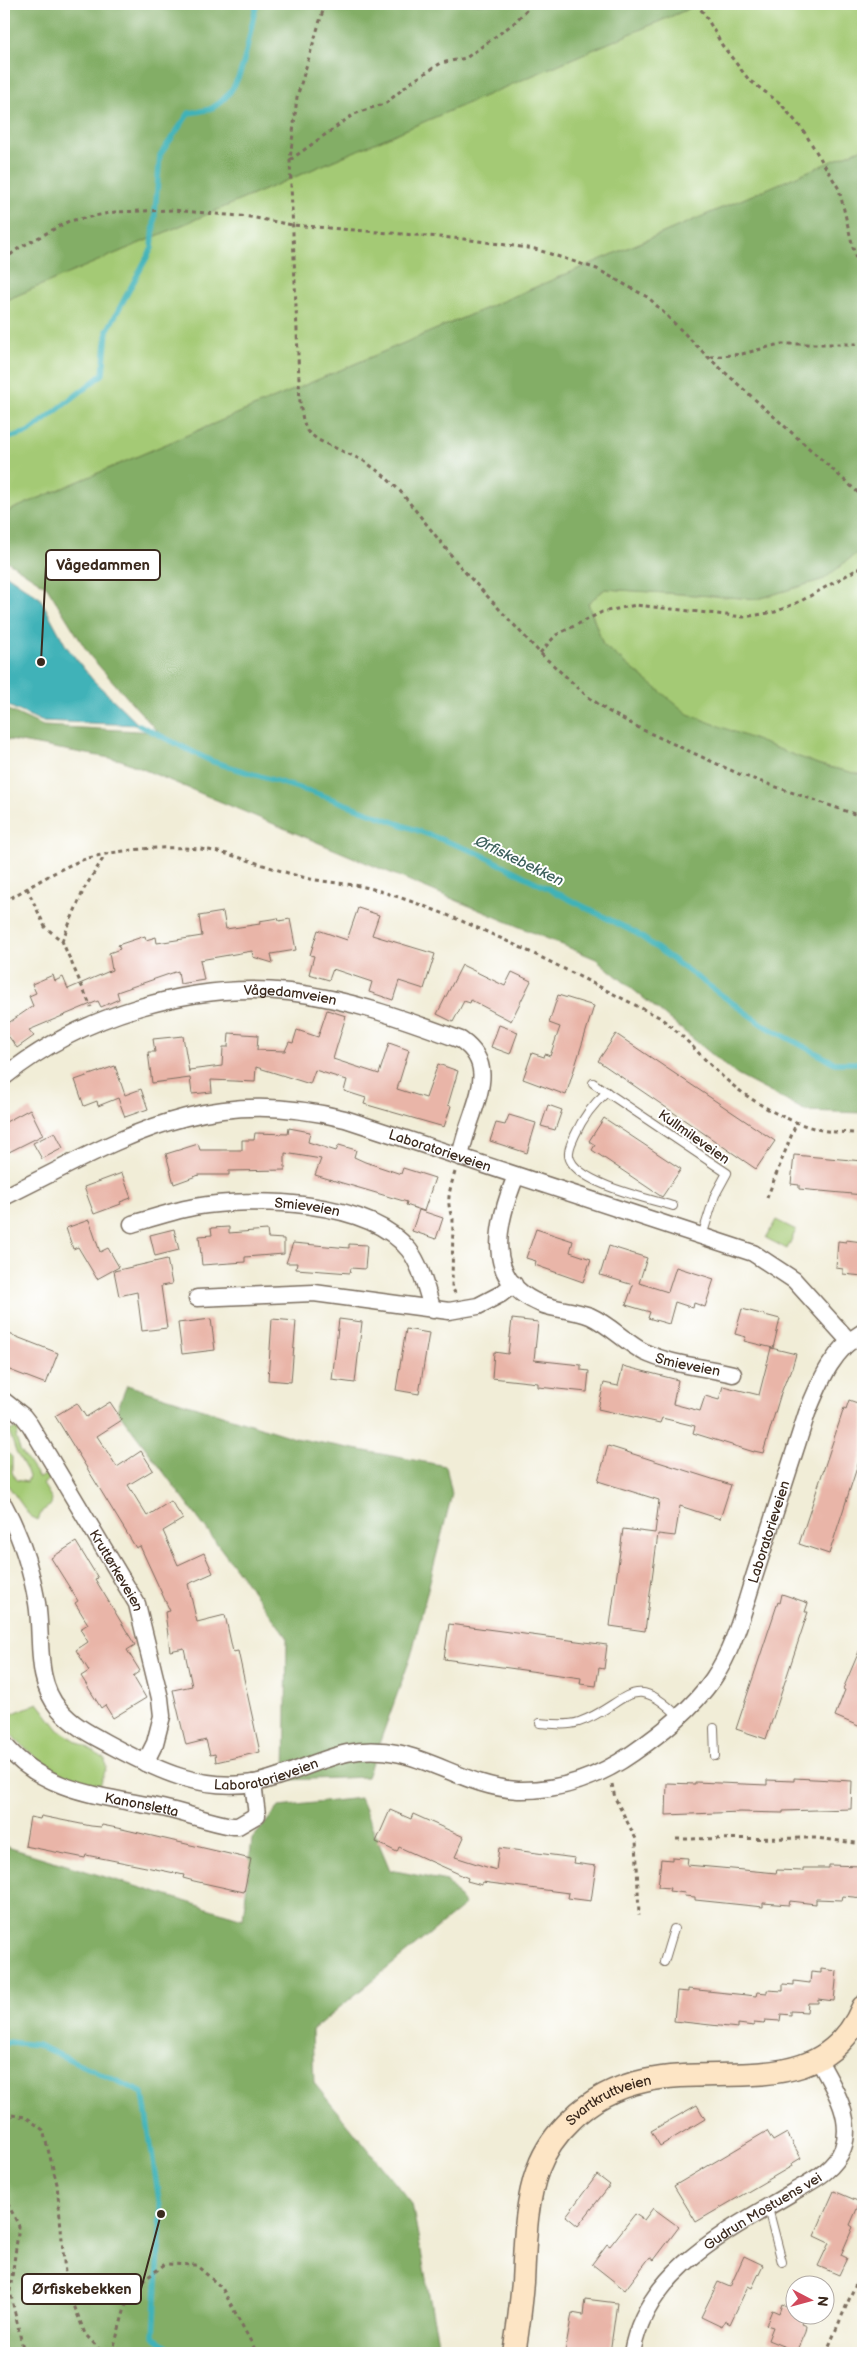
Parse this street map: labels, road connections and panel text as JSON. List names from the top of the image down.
{
  "streets": {
    "street": [
      "Vågedamveien",
      "Laboratorieveien",
      "Smieveien",
      "Kruttørkeveien",
      "Kanonsletta",
      "Svartkruttveien",
      "Gudrun Mostuens vei"
    ],
    "lane": ["Kullmileveien"]
  },
  "crossings": [
    ["Vågedamveien", "Laboratorieveien"],
    ["Kullmileveien", "Laboratorieveien"],
    ["Laboratorieveien", "Smieveien"],
    ["Laboratorieveien", "Kruttørkeveien"],
    ["Laboratorieveien", "Kanonsletta"],
    ["Svartkruttveien", "Gudrun Mostuens vei"]
  ],
  "water": ["Ørfiskebekken"],
  "places": ["Vågedammen", "Ørfiskebekken"],
  "north": "right"
}
